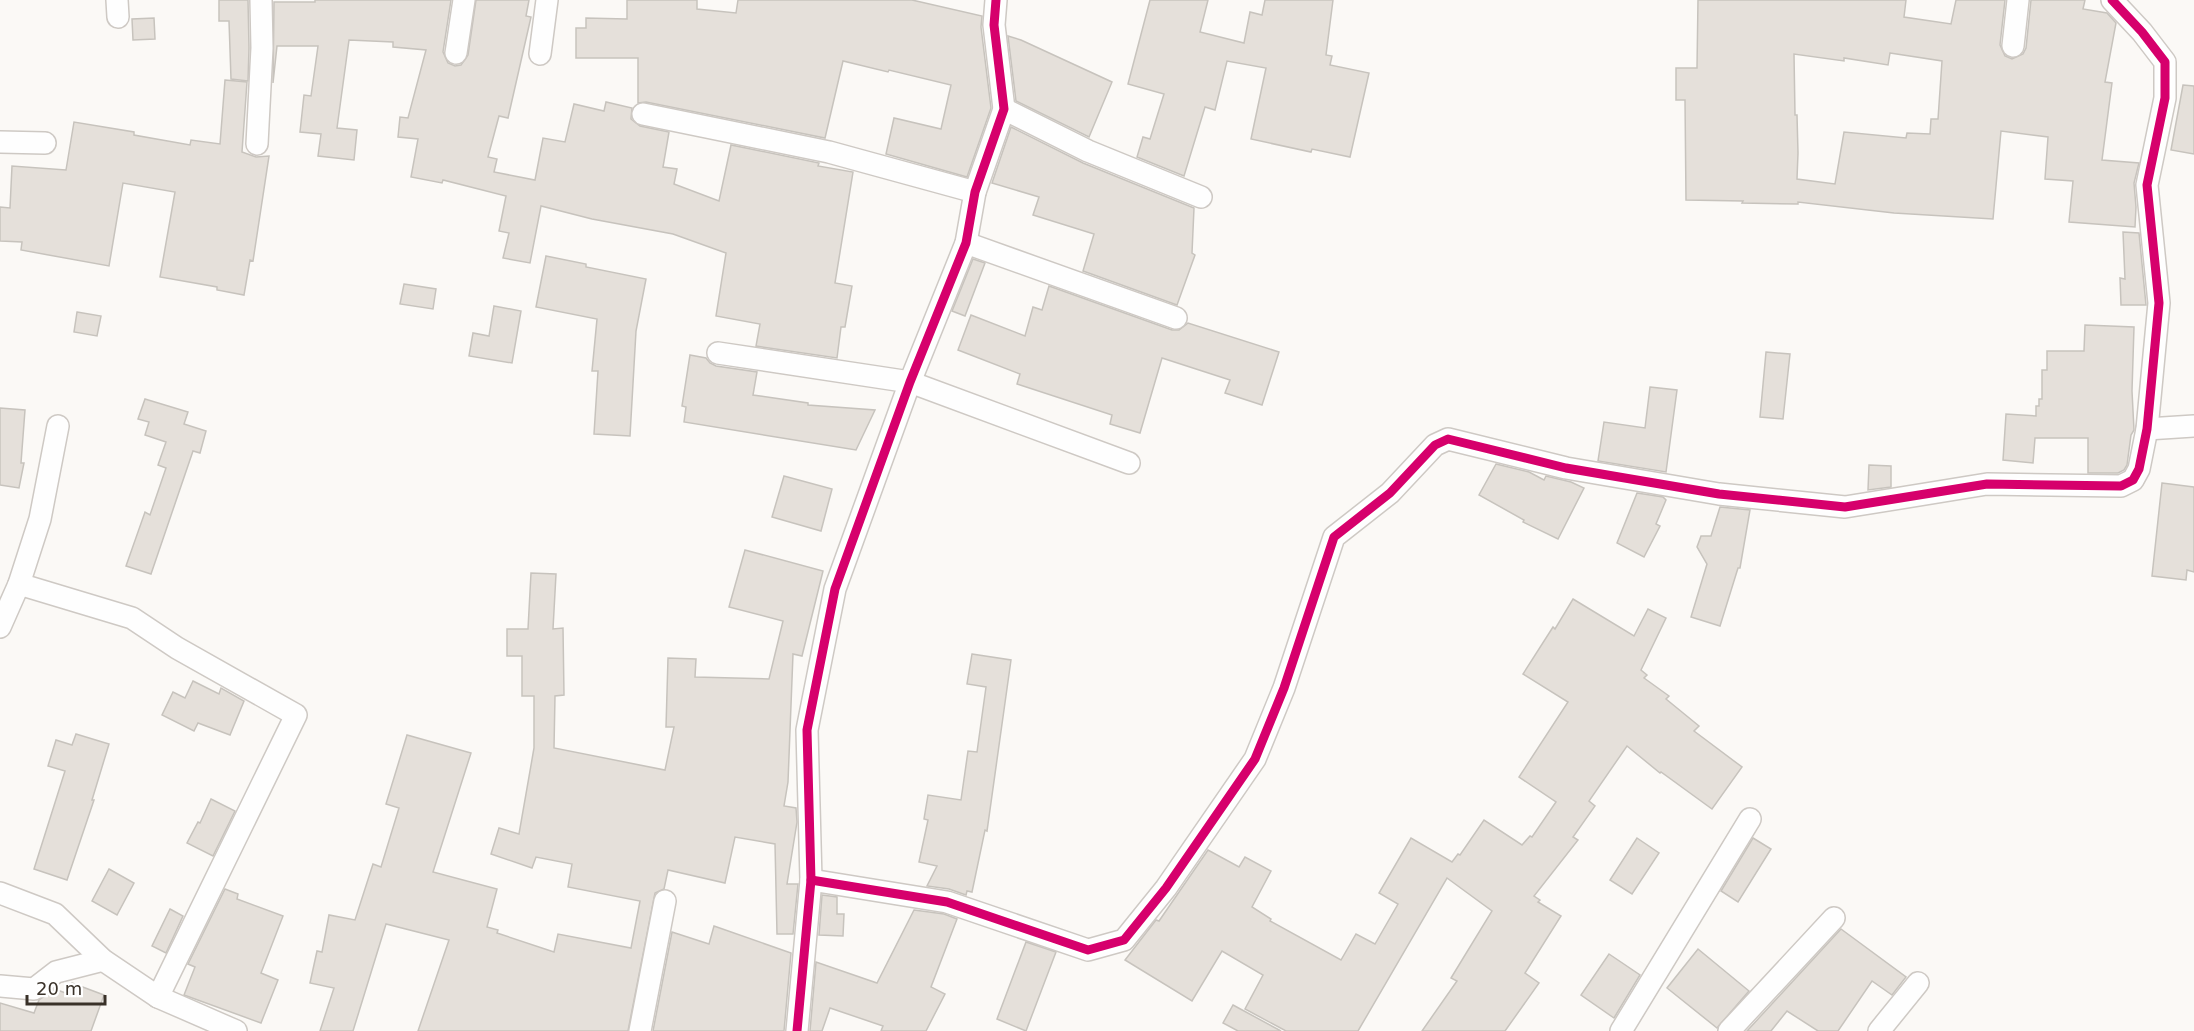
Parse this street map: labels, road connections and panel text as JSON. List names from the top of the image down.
{
  "scale_bar": "20 m"
}
